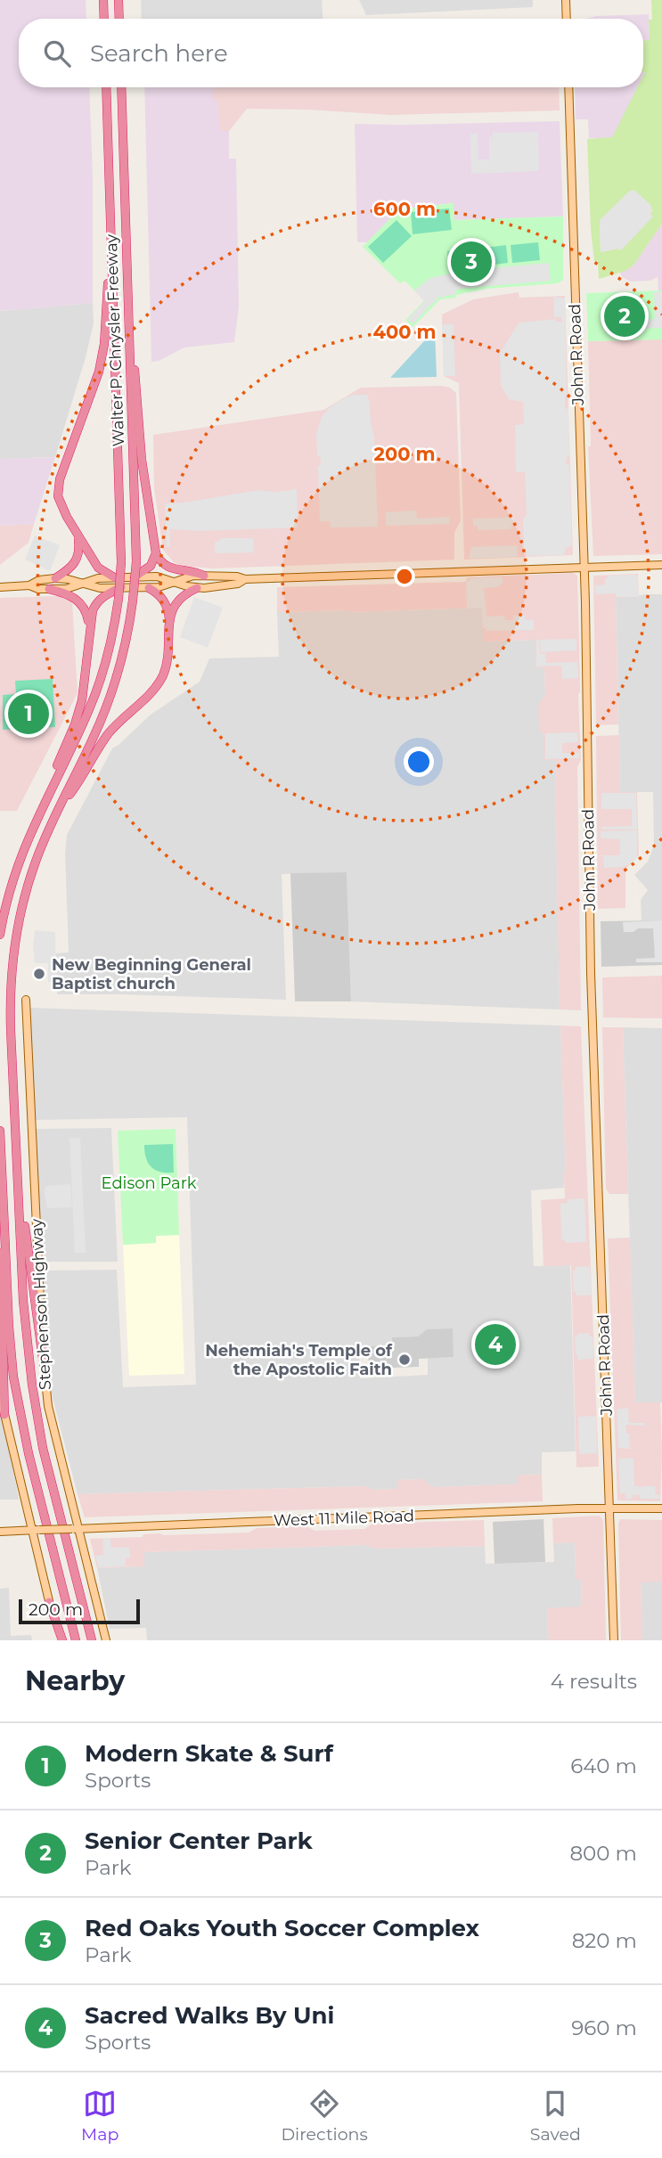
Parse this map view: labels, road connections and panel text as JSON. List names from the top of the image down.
{
  "streets": {
    "highway": ["Walter P. Chrysler Freeway"],
    "main road": ["John R Road", "Stephenson Highway", "West 11 Mile Road"]
  },
  "crossings": [
    ["John R Road", "West 11 Mile Road"],
    ["Stephenson Highway", "West 11 Mile Road"]
  ],
  "parks": ["Edison Park"],
  "places": ["New Beginning General Baptist church", "Nehemiah's Temple of the Apostolic Faith"],
  "scale_bar": "200 m",
  "page": {
    "search": "Search here",
    "pins": [
      "3",
      "2",
      "1",
      "4"
    ],
    "scale": "200 m",
    "heading": ["Nearby", "4 results"],
    "list": [
      {
        "mark": "1",
        "name": "Modern Skate & Surf",
        "note": "Sports",
        "value": "640 m"
      },
      {
        "mark": "2",
        "name": "Senior Center Park",
        "note": "Park",
        "value": "800 m"
      },
      {
        "mark": "3",
        "name": "Red Oaks Youth Soccer Complex",
        "note": "Park",
        "value": "820 m"
      },
      {
        "mark": "4",
        "name": "Sacred Walks By Uni",
        "note": "Sports",
        "value": "960 m"
      }
    ],
    "nav": ["Map", "Directions", "Saved"]
  },
  "rings": ["600 m", "400 m", "200 m"]
}
